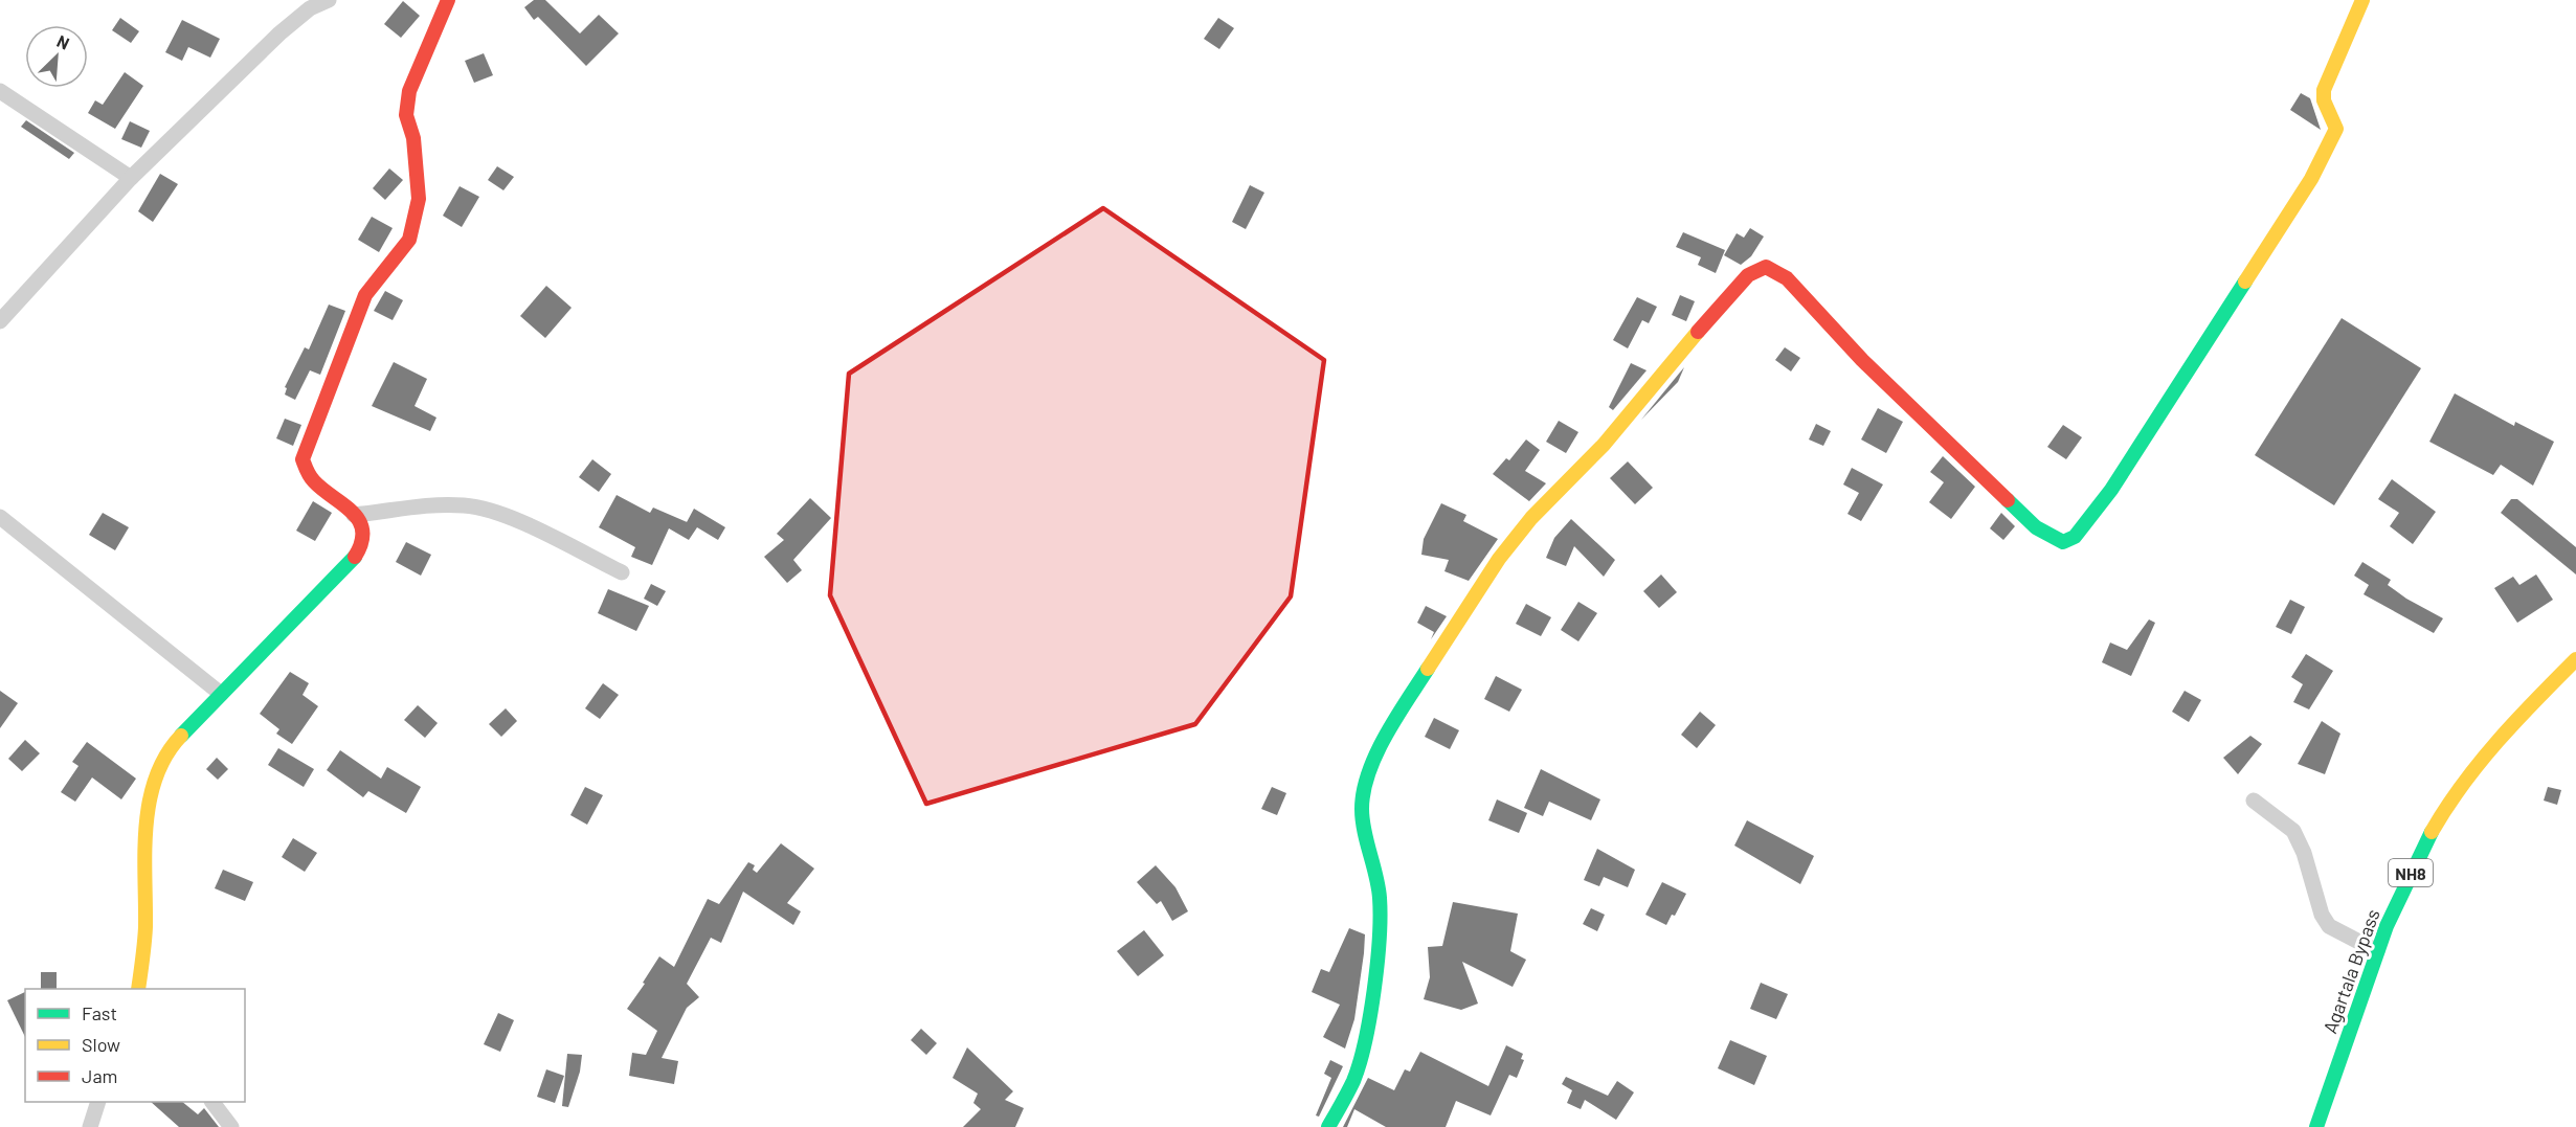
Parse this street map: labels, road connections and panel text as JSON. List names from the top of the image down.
{
  "streets": {
    "main road": ["NH8", "Agartala Bypass"]
  },
  "legend": ["Fast", "Slow", "Jam"],
  "north": "top right"
}
